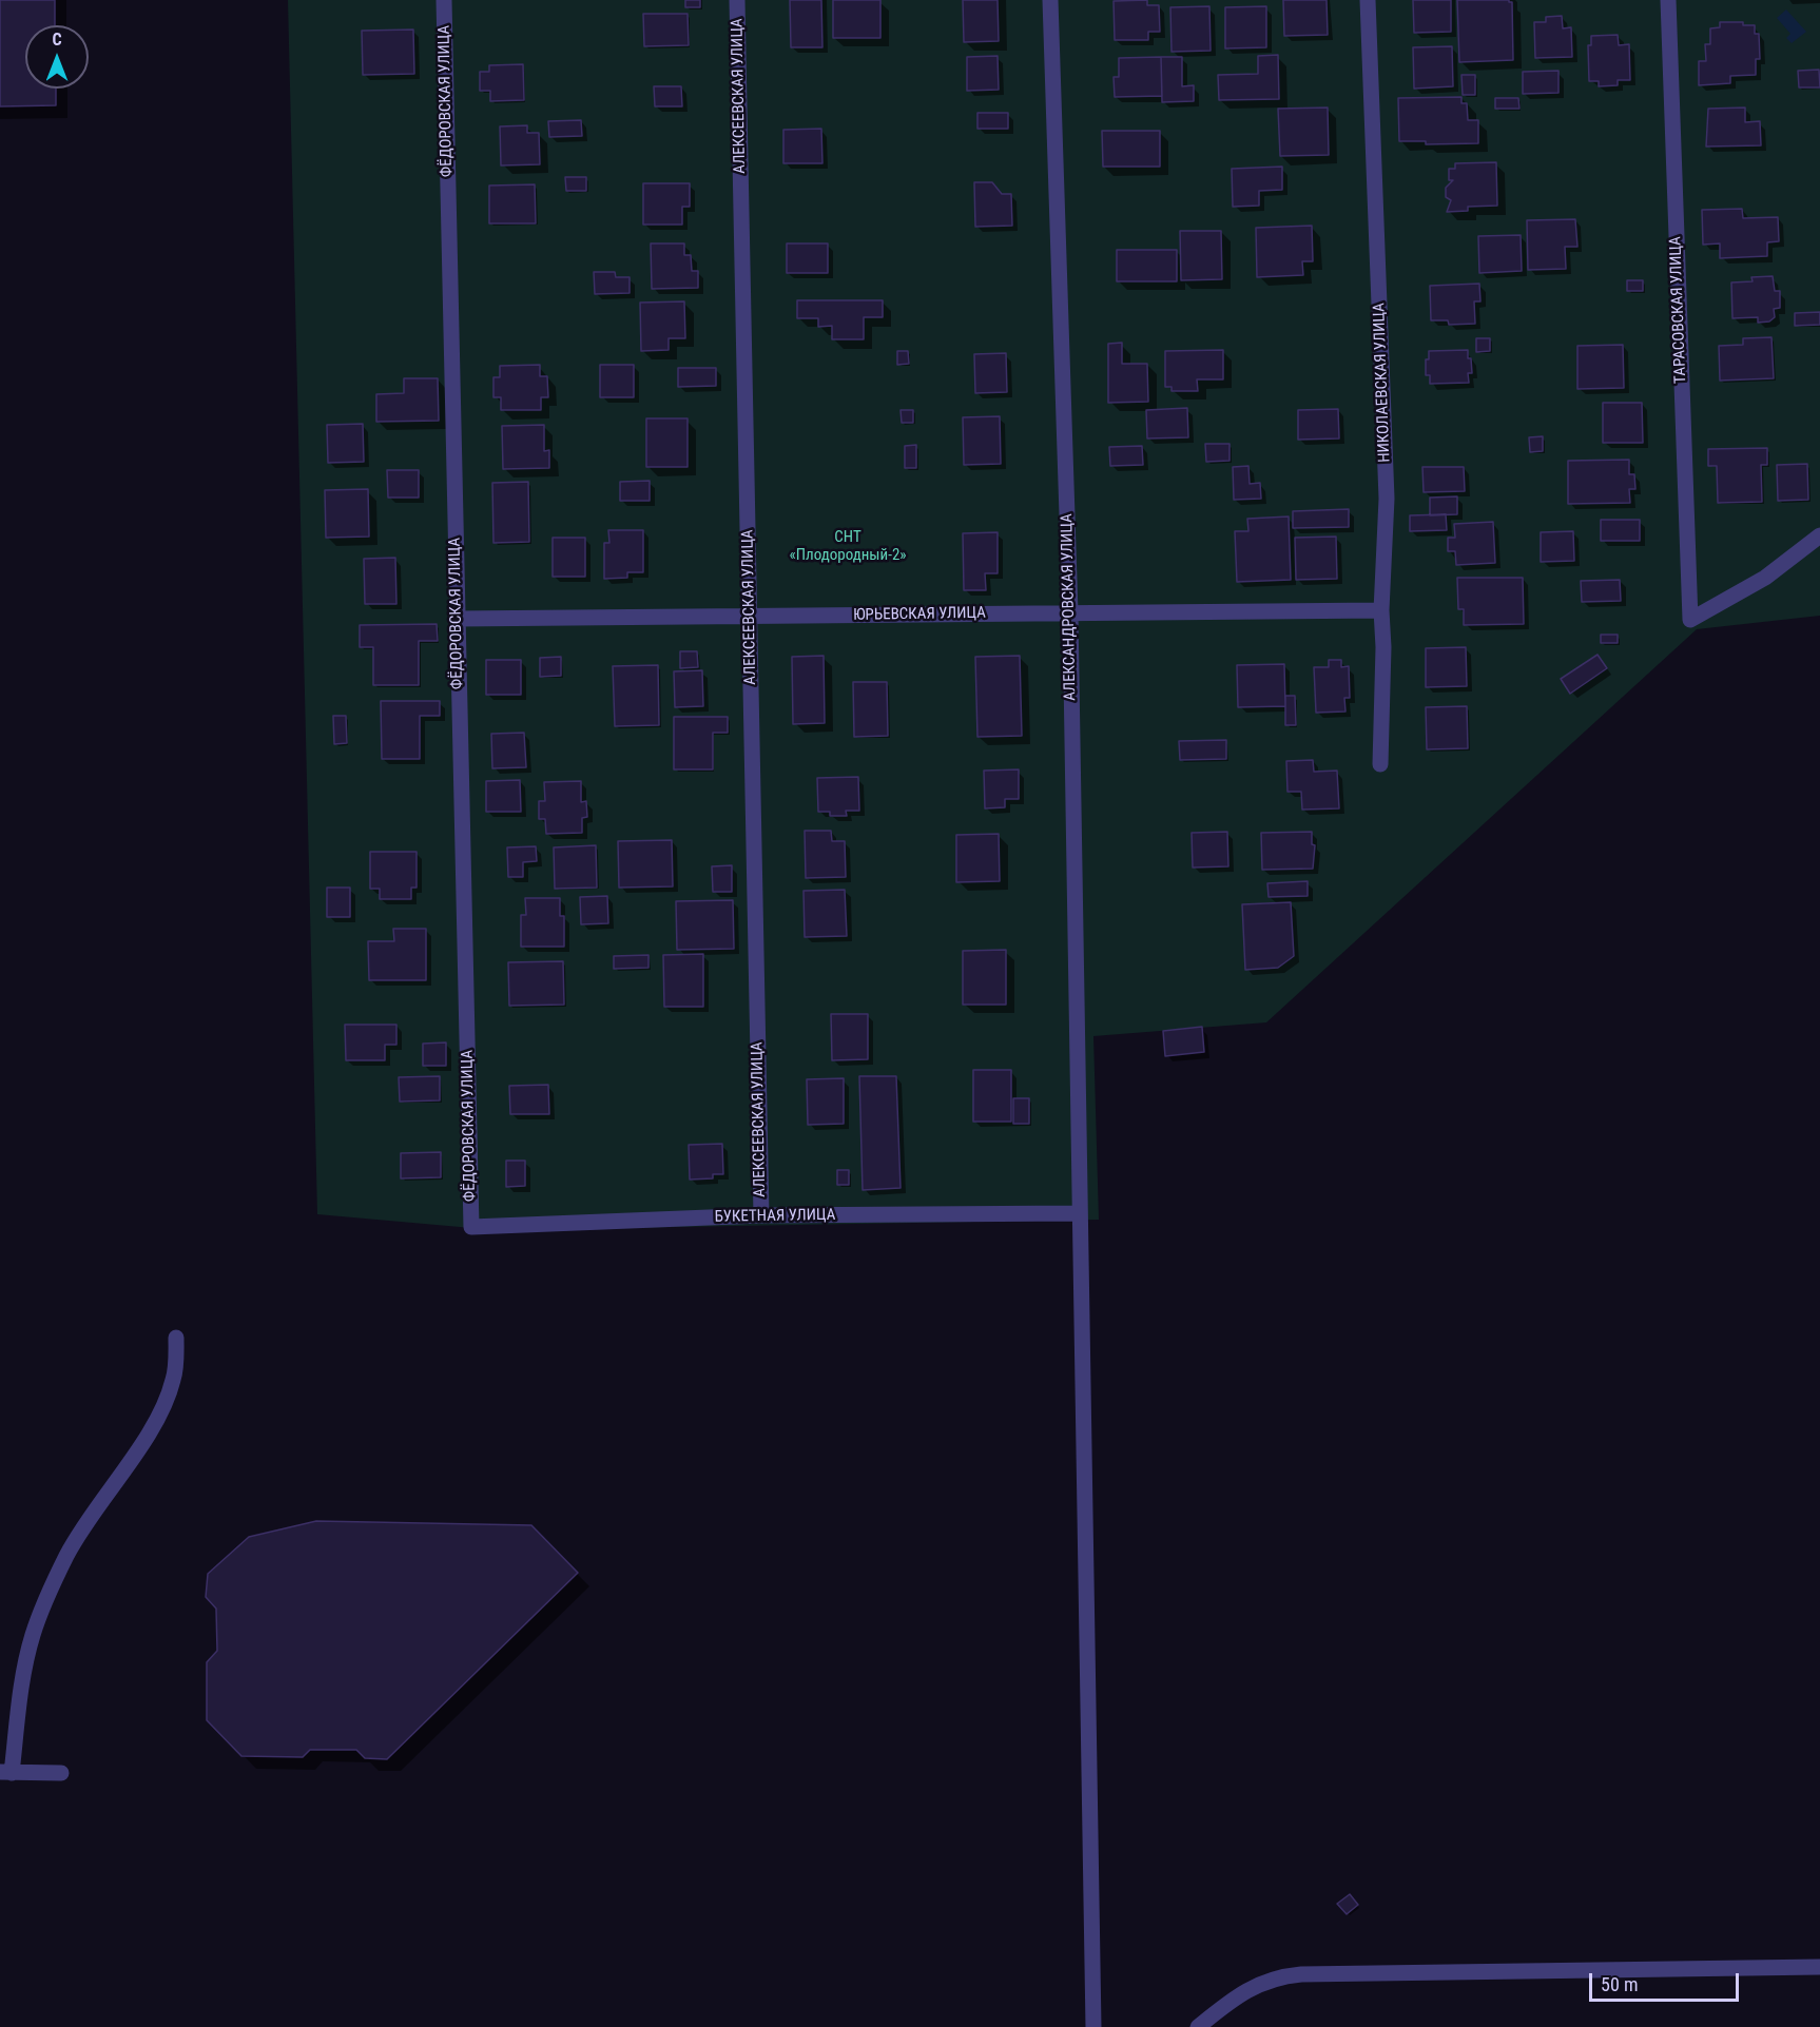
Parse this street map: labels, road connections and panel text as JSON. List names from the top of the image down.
{
  "streets": {
    "street": [
      "АЛЕКСЕЕВСКАЯ УЛИЦА",
      "ФЁДОРОВСКАЯ УЛИЦА",
      "ТАРАСОВСКАЯ УЛИЦА",
      "НИКОЛАЕВСКАЯ УЛИЦА",
      "АЛЕКСАНДРОВСКАЯ УЛИЦА",
      "ЮРЬЕВСКАЯ УЛИЦА",
      "БУКЕТНАЯ УЛИЦА"
    ]
  },
  "crossings": [
    ["АЛЕКСЕЕВСКАЯ УЛИЦА", "ЮРЬЕВСКАЯ УЛИЦА"],
    ["АЛЕКСЕЕВСКАЯ УЛИЦА", "БУКЕТНАЯ УЛИЦА"],
    ["ФЁДОРОВСКАЯ УЛИЦА", "ЮРЬЕВСКАЯ УЛИЦА"],
    ["ФЁДОРОВСКАЯ УЛИЦА", "БУКЕТНАЯ УЛИЦА"],
    ["НИКОЛАЕВСКАЯ УЛИЦА", "ЮРЬЕВСКАЯ УЛИЦА"],
    ["АЛЕКСАНДРОВСКАЯ УЛИЦА", "ЮРЬЕВСКАЯ УЛИЦА"],
    ["АЛЕКСАНДРОВСКАЯ УЛИЦА", "БУКЕТНАЯ УЛИЦА"]
  ],
  "parks": ["СНТ «Плодородный-2»"],
  "scale_bar": "50 m",
  "north": "top"
}
